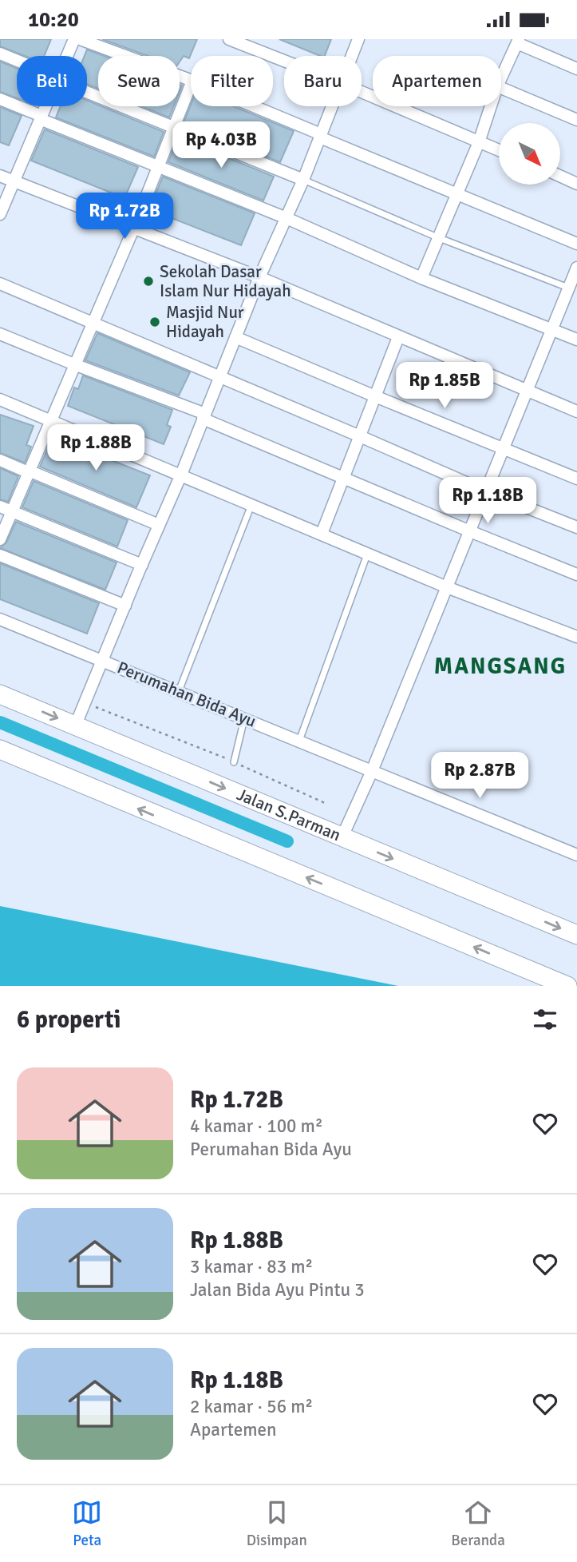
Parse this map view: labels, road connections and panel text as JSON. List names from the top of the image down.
{
  "streets": {
    "main road": ["Jalan S.Parman"],
    "street": ["Perumahan Bida Ayu"]
  },
  "districts": ["MANGSANG"],
  "places": ["Sekolah Dasar Islam Nur Hidayah", "Masjid Nur Hidayah"],
  "north": "bottom right",
  "page": {
    "status": "10:20",
    "chip": [
      "Beli",
      "Sewa",
      "Filter",
      "Baru",
      "Apartemen"
    ],
    "price": [
      "Rp 4.03B",
      "Rp 1.72B",
      "Rp 1.85B",
      "Rp 1.88B",
      "Rp 1.18B",
      "Rp 2.87B"
    ],
    "heading": "6 properti",
    "list": [
      {
        "name": "Rp 1.72B",
        "note": "4 kamar · 100 m² · Perumahan Bida Ayu"
      },
      {
        "name": "Rp 1.88B",
        "note": "3 kamar · 83 m² · Jalan Bida Ayu Pintu 3"
      },
      {
        "name": "Rp 1.18B",
        "note": "2 kamar · 56 m² · Apartemen"
      }
    ],
    "tabs": ["Peta", "Disimpan", "Beranda"]
  }
}
